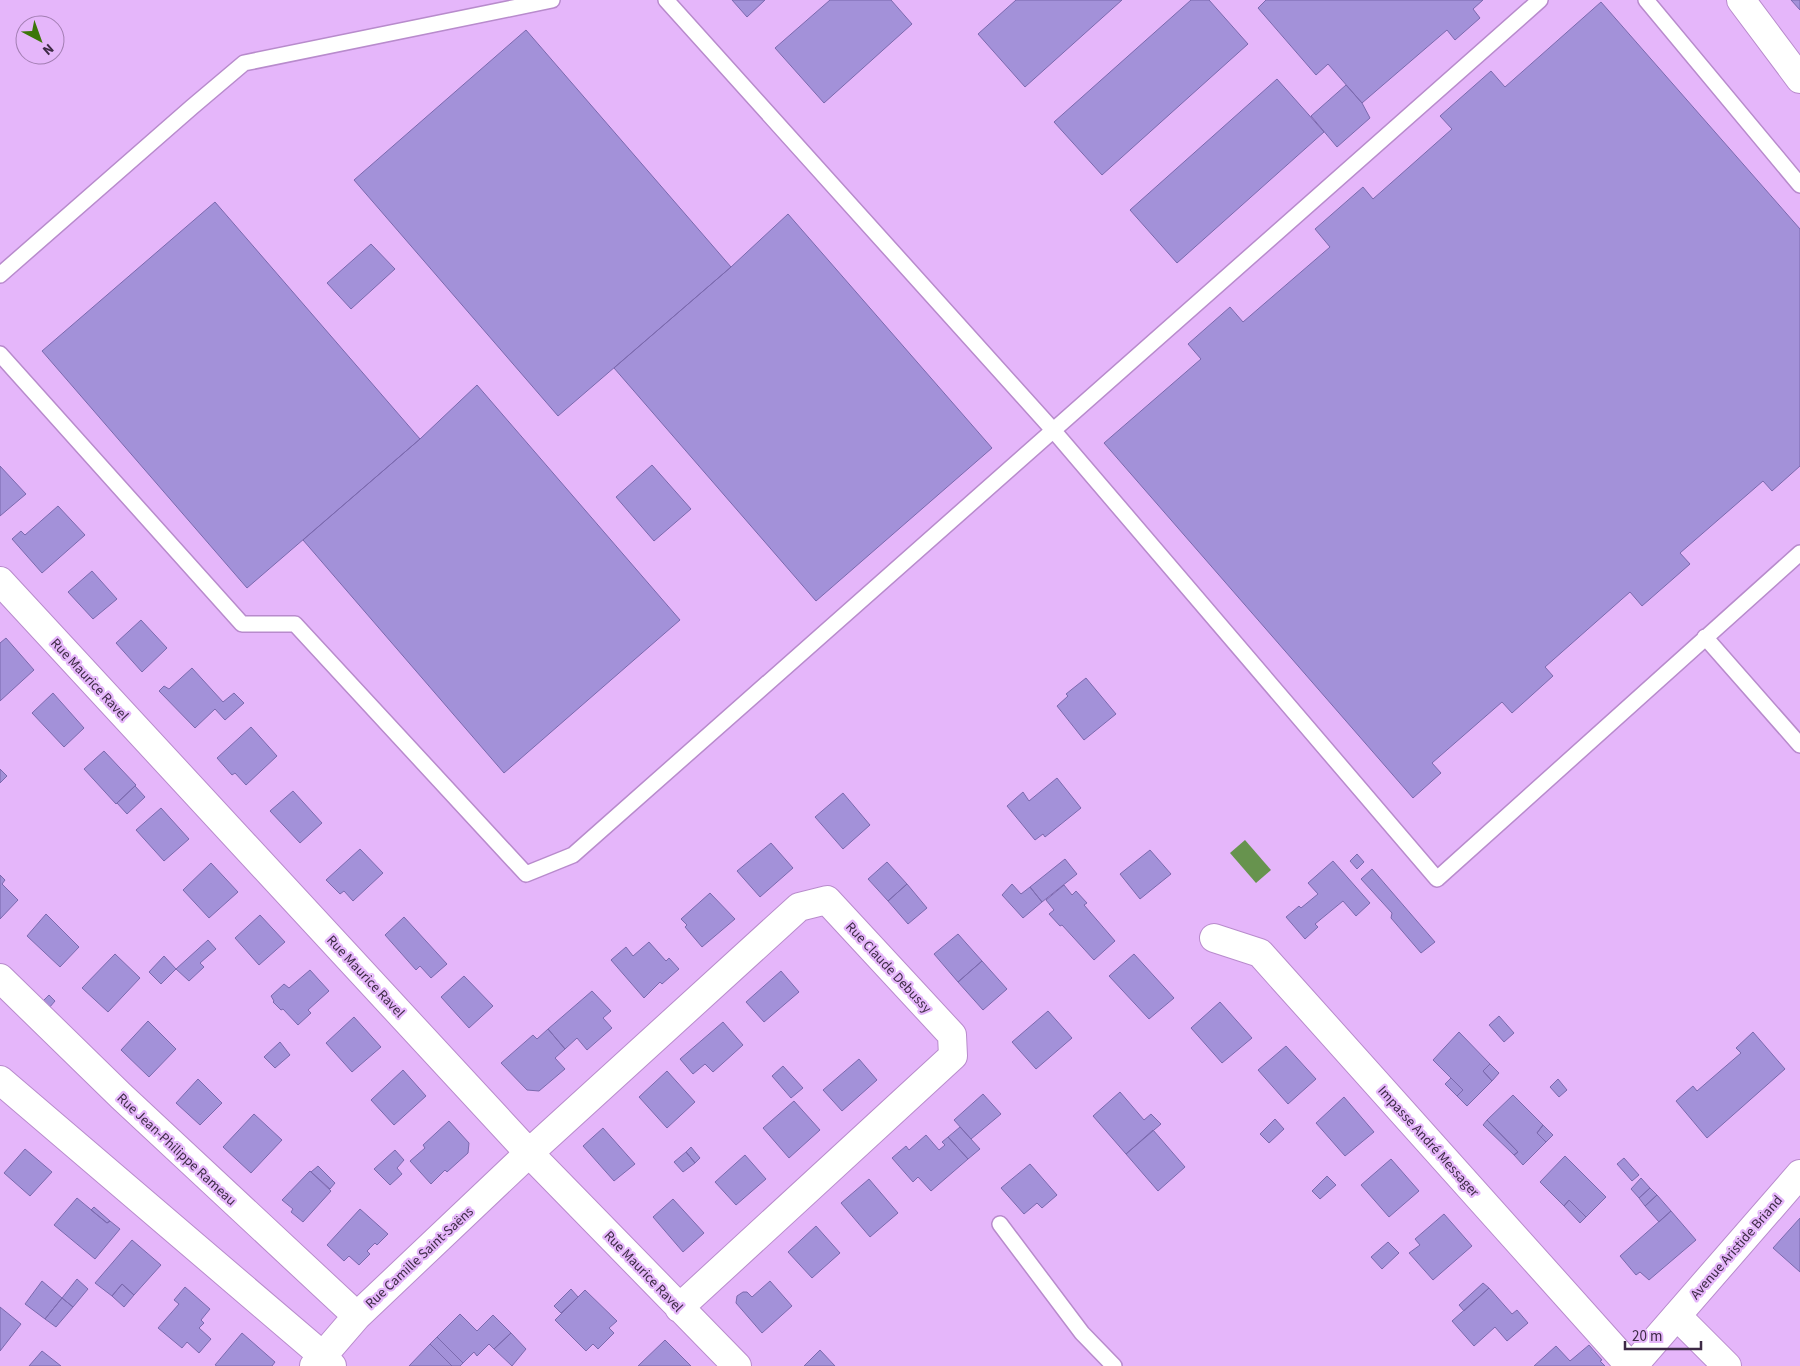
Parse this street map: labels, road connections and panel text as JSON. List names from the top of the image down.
{
  "streets": {
    "street": [
      "Rue Maurice Ravel",
      "Rue Claude Debussy",
      "Impasse André Messager",
      "Rue Jean-Philippe Rameau",
      "Avenue Aristide Briand",
      "Rue Camille Saint-Saëns"
    ]
  },
  "crossings": [
    ["Rue Maurice Ravel", "Rue Claude Debussy"],
    ["Rue Maurice Ravel", "Rue Camille Saint-Saëns"],
    ["Rue Claude Debussy", "Rue Camille Saint-Saëns"],
    ["Impasse André Messager", "Avenue Aristide Briand"],
    ["Rue Jean-Philippe Rameau", "Rue Camille Saint-Saëns"]
  ],
  "scale_bar": "20 m",
  "north": "bottom right"
}
